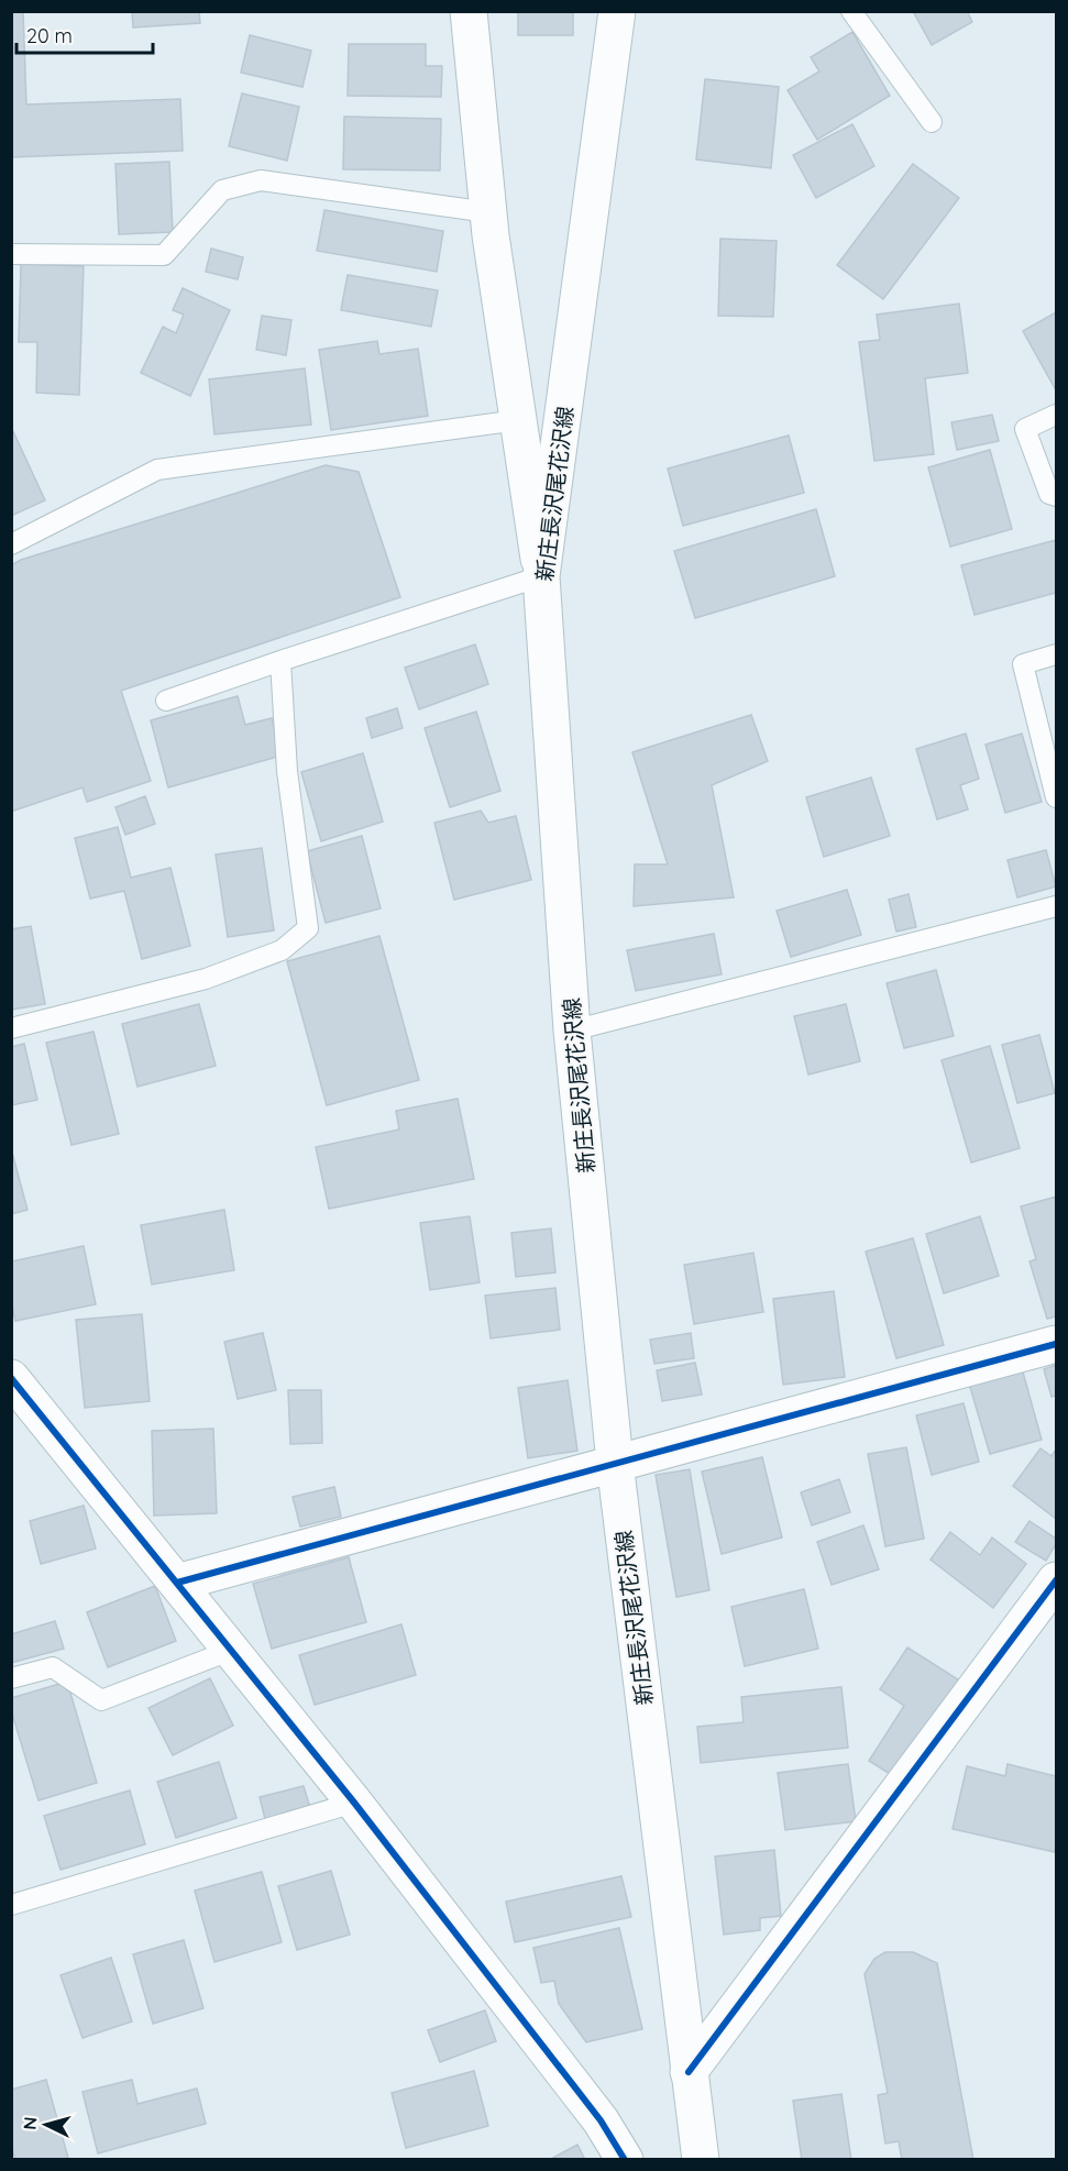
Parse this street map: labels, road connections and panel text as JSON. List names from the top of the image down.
{
  "streets": {
    "street": ["新庄長沢尾花沢線"]
  },
  "scale_bar": "20 m",
  "north": "left"
}
